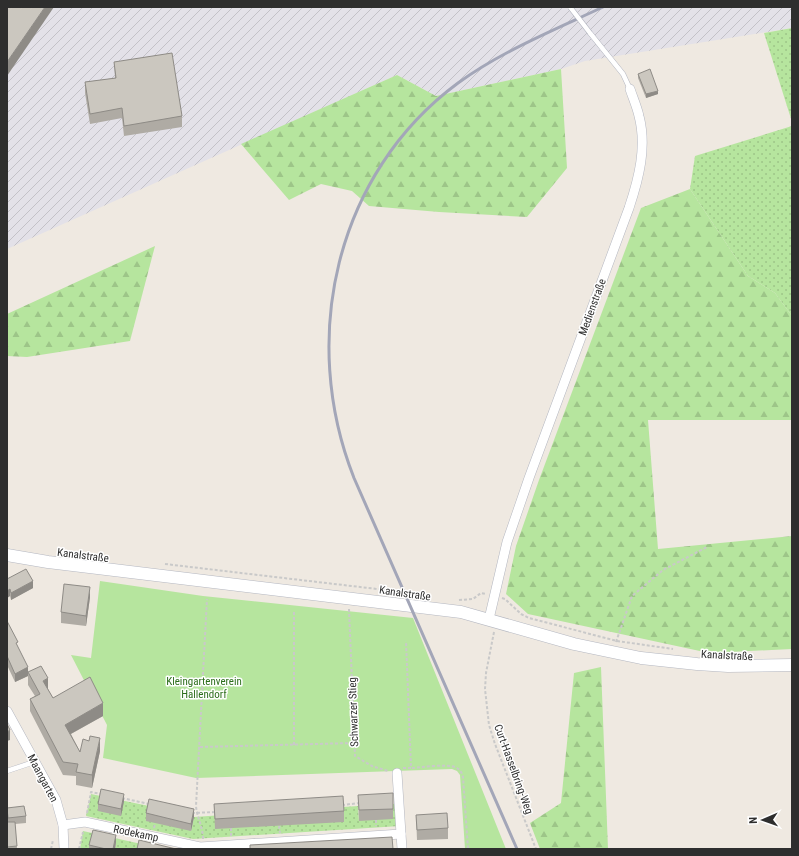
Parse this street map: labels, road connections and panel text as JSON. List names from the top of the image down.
{
  "streets": {
    "street": [
      "Medienstraße",
      "Kanalstraße",
      "Maangarten",
      "Rodekamp"
    ],
    "path": ["Schwarzer Stieg", "Curt-Hasselbring-Weg"]
  },
  "crossings": [
    ["Medienstraße", "Kanalstraße"],
    ["Medienstraße", "Curt-Hasselbring-Weg"],
    ["Kanalstraße", "Schwarzer Stieg"],
    ["Kanalstraße", "Curt-Hasselbring-Weg"],
    ["Maangarten", "Rodekamp"]
  ],
  "parks": ["Kleingartenverein Hallendorf"],
  "north": "left"
}
